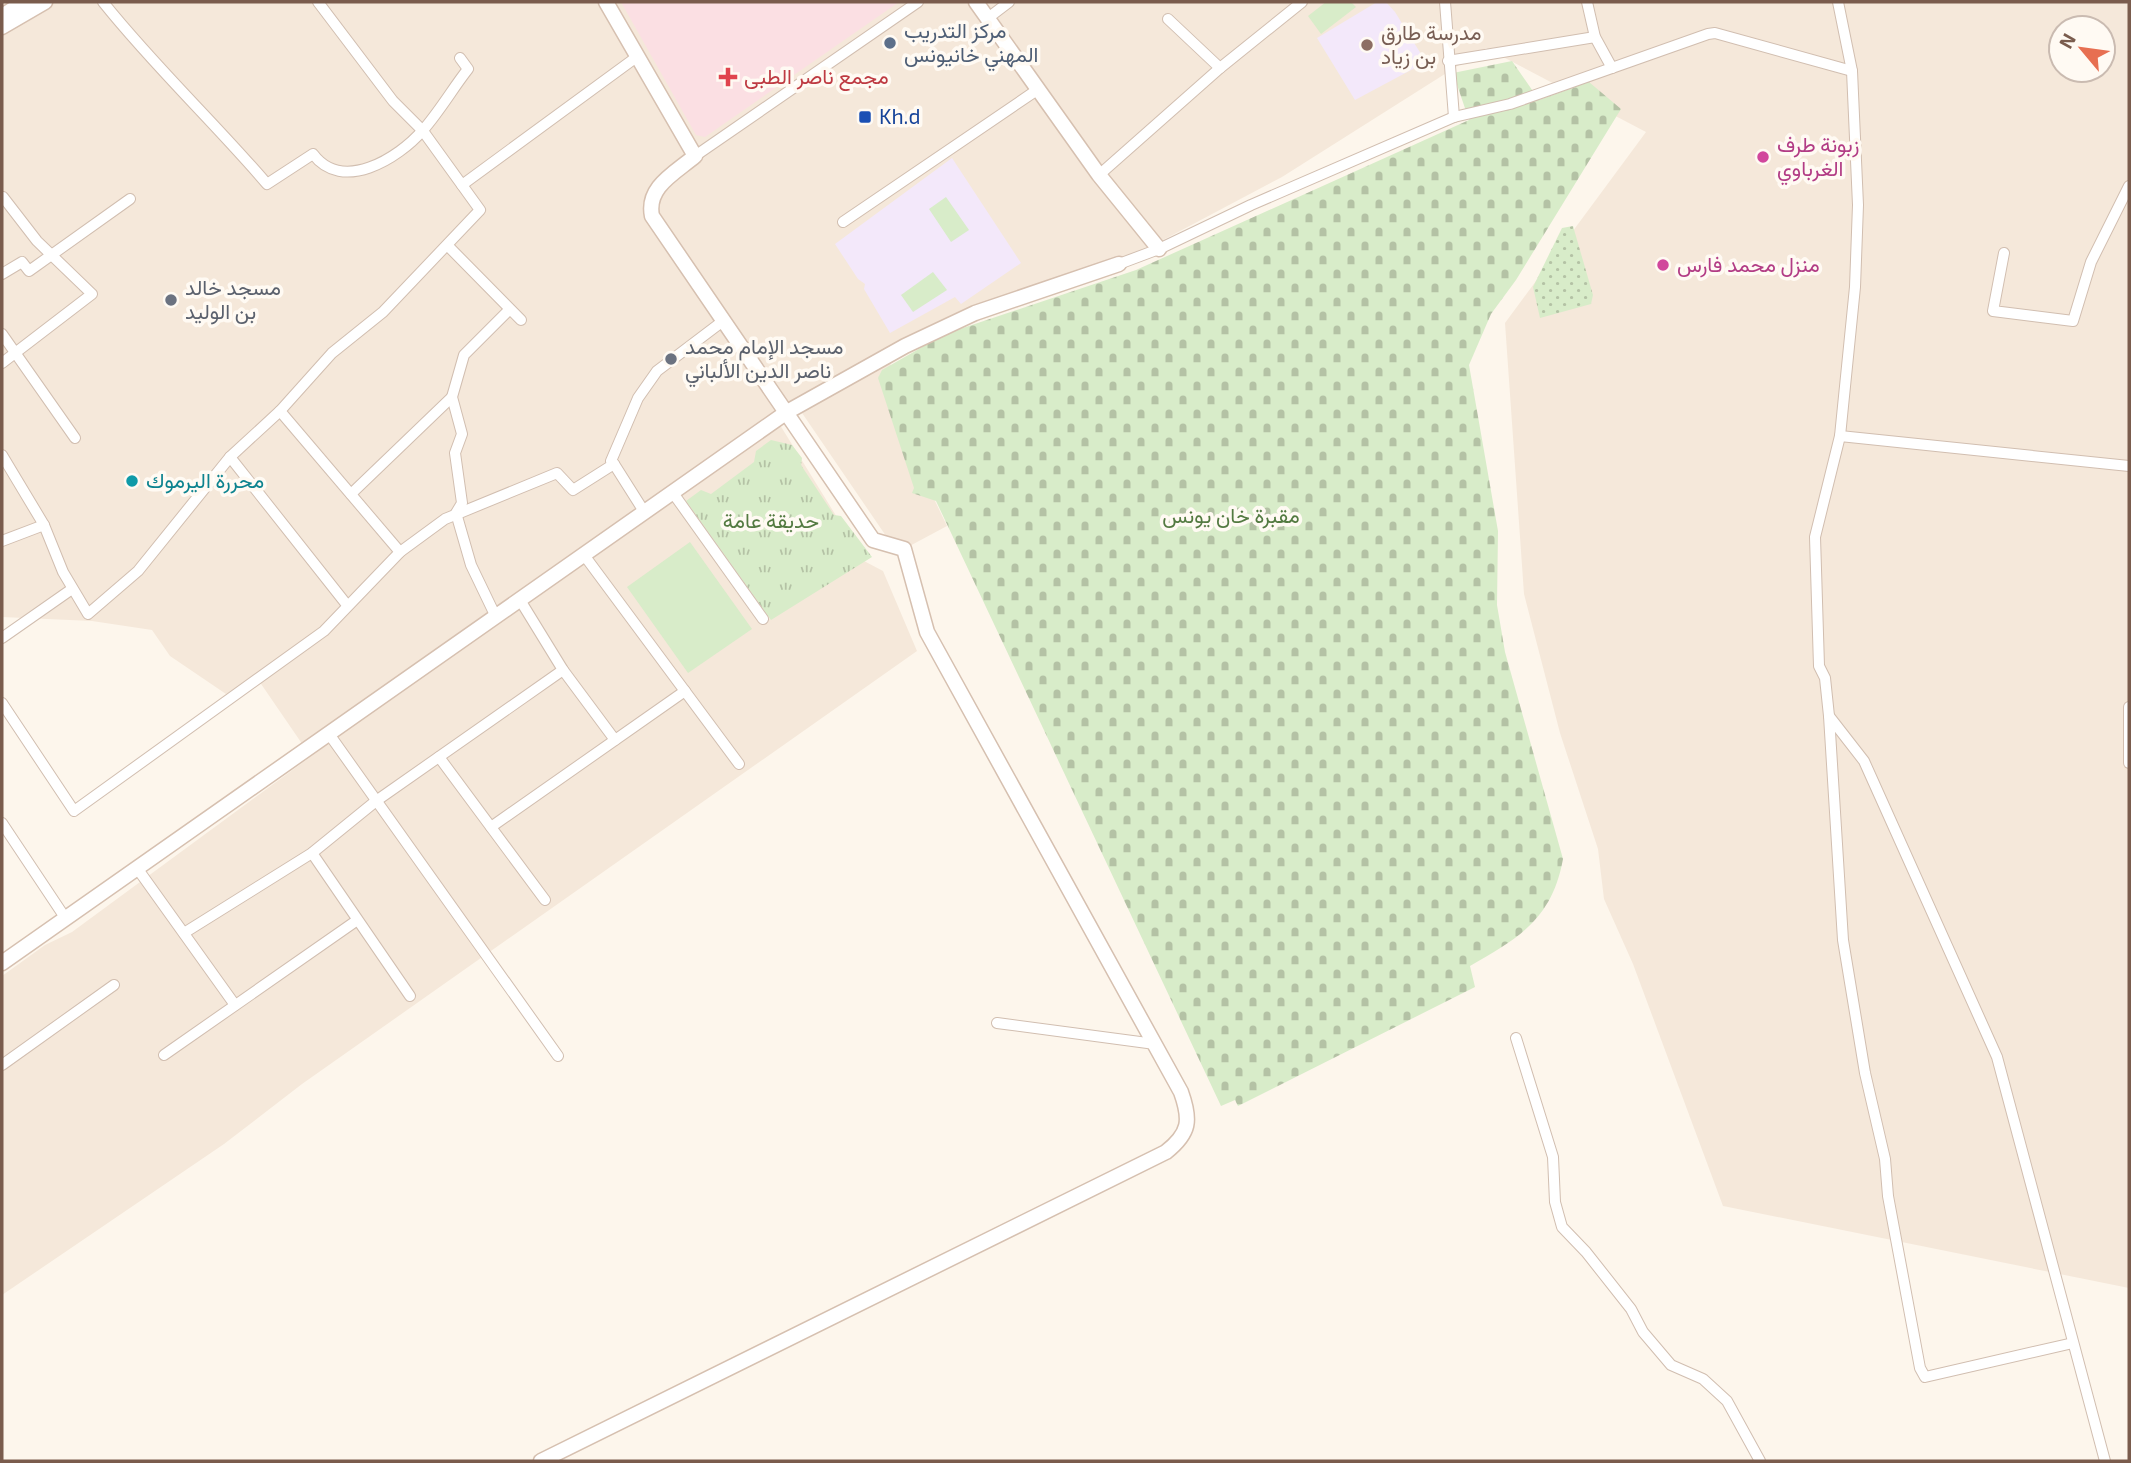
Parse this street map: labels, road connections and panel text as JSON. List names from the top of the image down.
{
  "parks": ["مقبرة خان يونس", "حديقة عامة"],
  "places": {
    "other": [
      "مركز التدريب المهني خانيونس",
      "مدرسة طارق بن زياد",
      "زبونة طرف الغرباوي",
      "منزل محمد فارس",
      "مسجد خالد بن الوليد",
      "مسجد الإمام محمد ناصر الدين الألباني",
      "محررة اليرموك"
    ],
    "health": ["مجمع ناصر الطبى"],
    "transit": ["Kh.d"]
  },
  "north": "top left"
}
